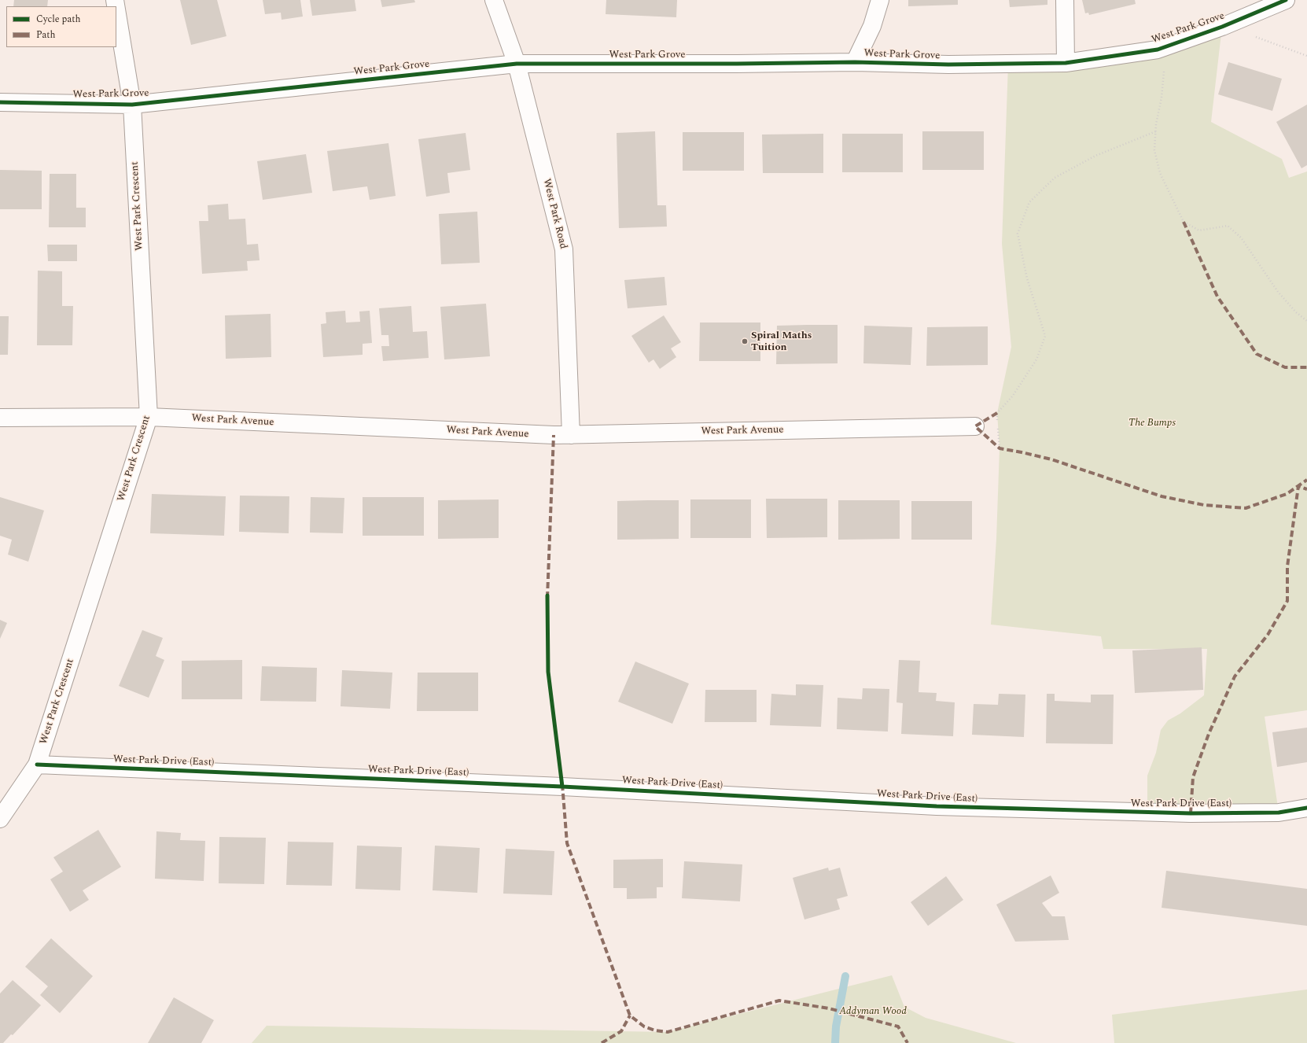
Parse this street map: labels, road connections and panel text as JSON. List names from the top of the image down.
{
  "streets": {
    "street": [
      "West Park Grove",
      "West Park Crescent",
      "West Park Road",
      "West Park Avenue",
      "West Park Drive (East)"
    ]
  },
  "crossings": [
    ["West Park Grove", "West Park Crescent"],
    ["West Park Grove", "West Park Road"],
    ["West Park Crescent", "West Park Avenue"],
    ["West Park Crescent", "West Park Drive (East)"],
    ["West Park Road", "West Park Avenue"]
  ],
  "parks": ["The Bumps", "Addyman Wood"],
  "places": ["Spiral Maths Tuition"],
  "legend": ["Cycle path", "Path"]
}
